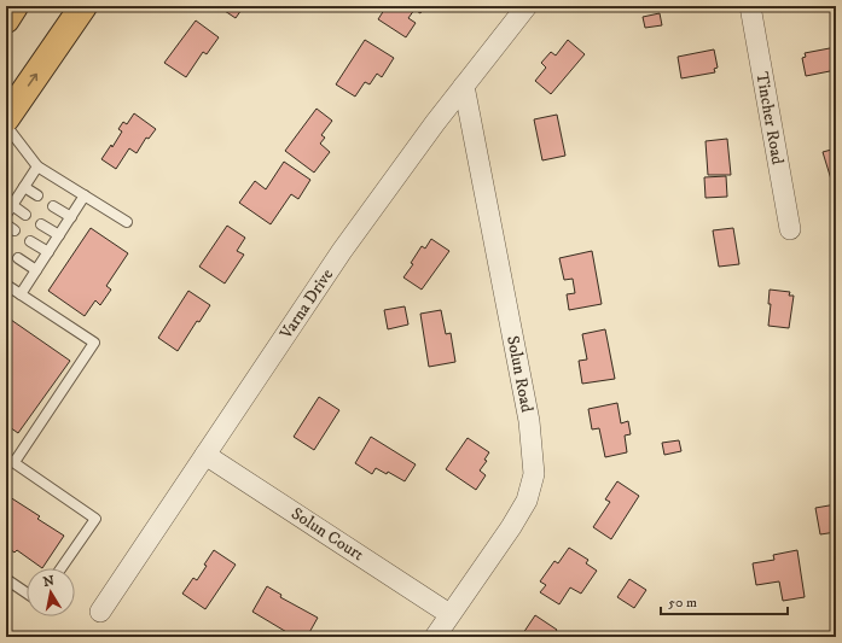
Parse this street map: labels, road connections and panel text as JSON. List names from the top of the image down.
{
  "streets": {
    "street": [
      "Tincher Road",
      "Varna Drive",
      "Solun Road",
      "Solun Court"
    ]
  },
  "crossings": [
    ["Varna Drive", "Solun Road"],
    ["Varna Drive", "Solun Court"],
    ["Solun Road", "Solun Court"]
  ],
  "scale_bar": "50 m",
  "north": "top"
}
